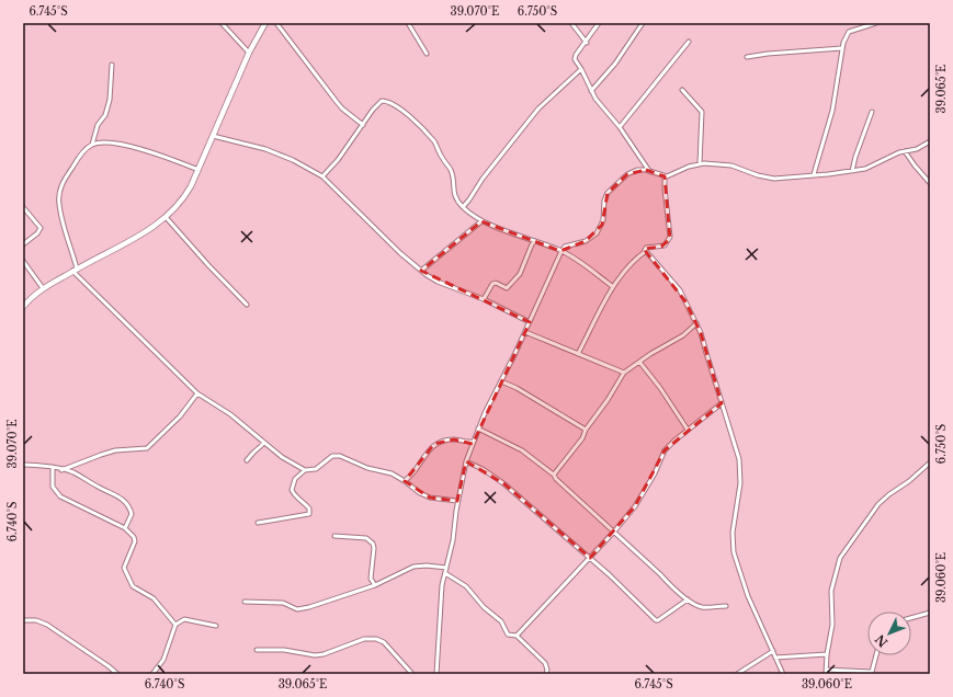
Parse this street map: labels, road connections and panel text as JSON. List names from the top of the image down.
{
  "north": "bottom left",
  "coordinates": [
    "6.745°S",
    "39.070°E",
    "6.750°S",
    "39.065°E",
    "6.740°S",
    "39.060°E"
  ]
}
